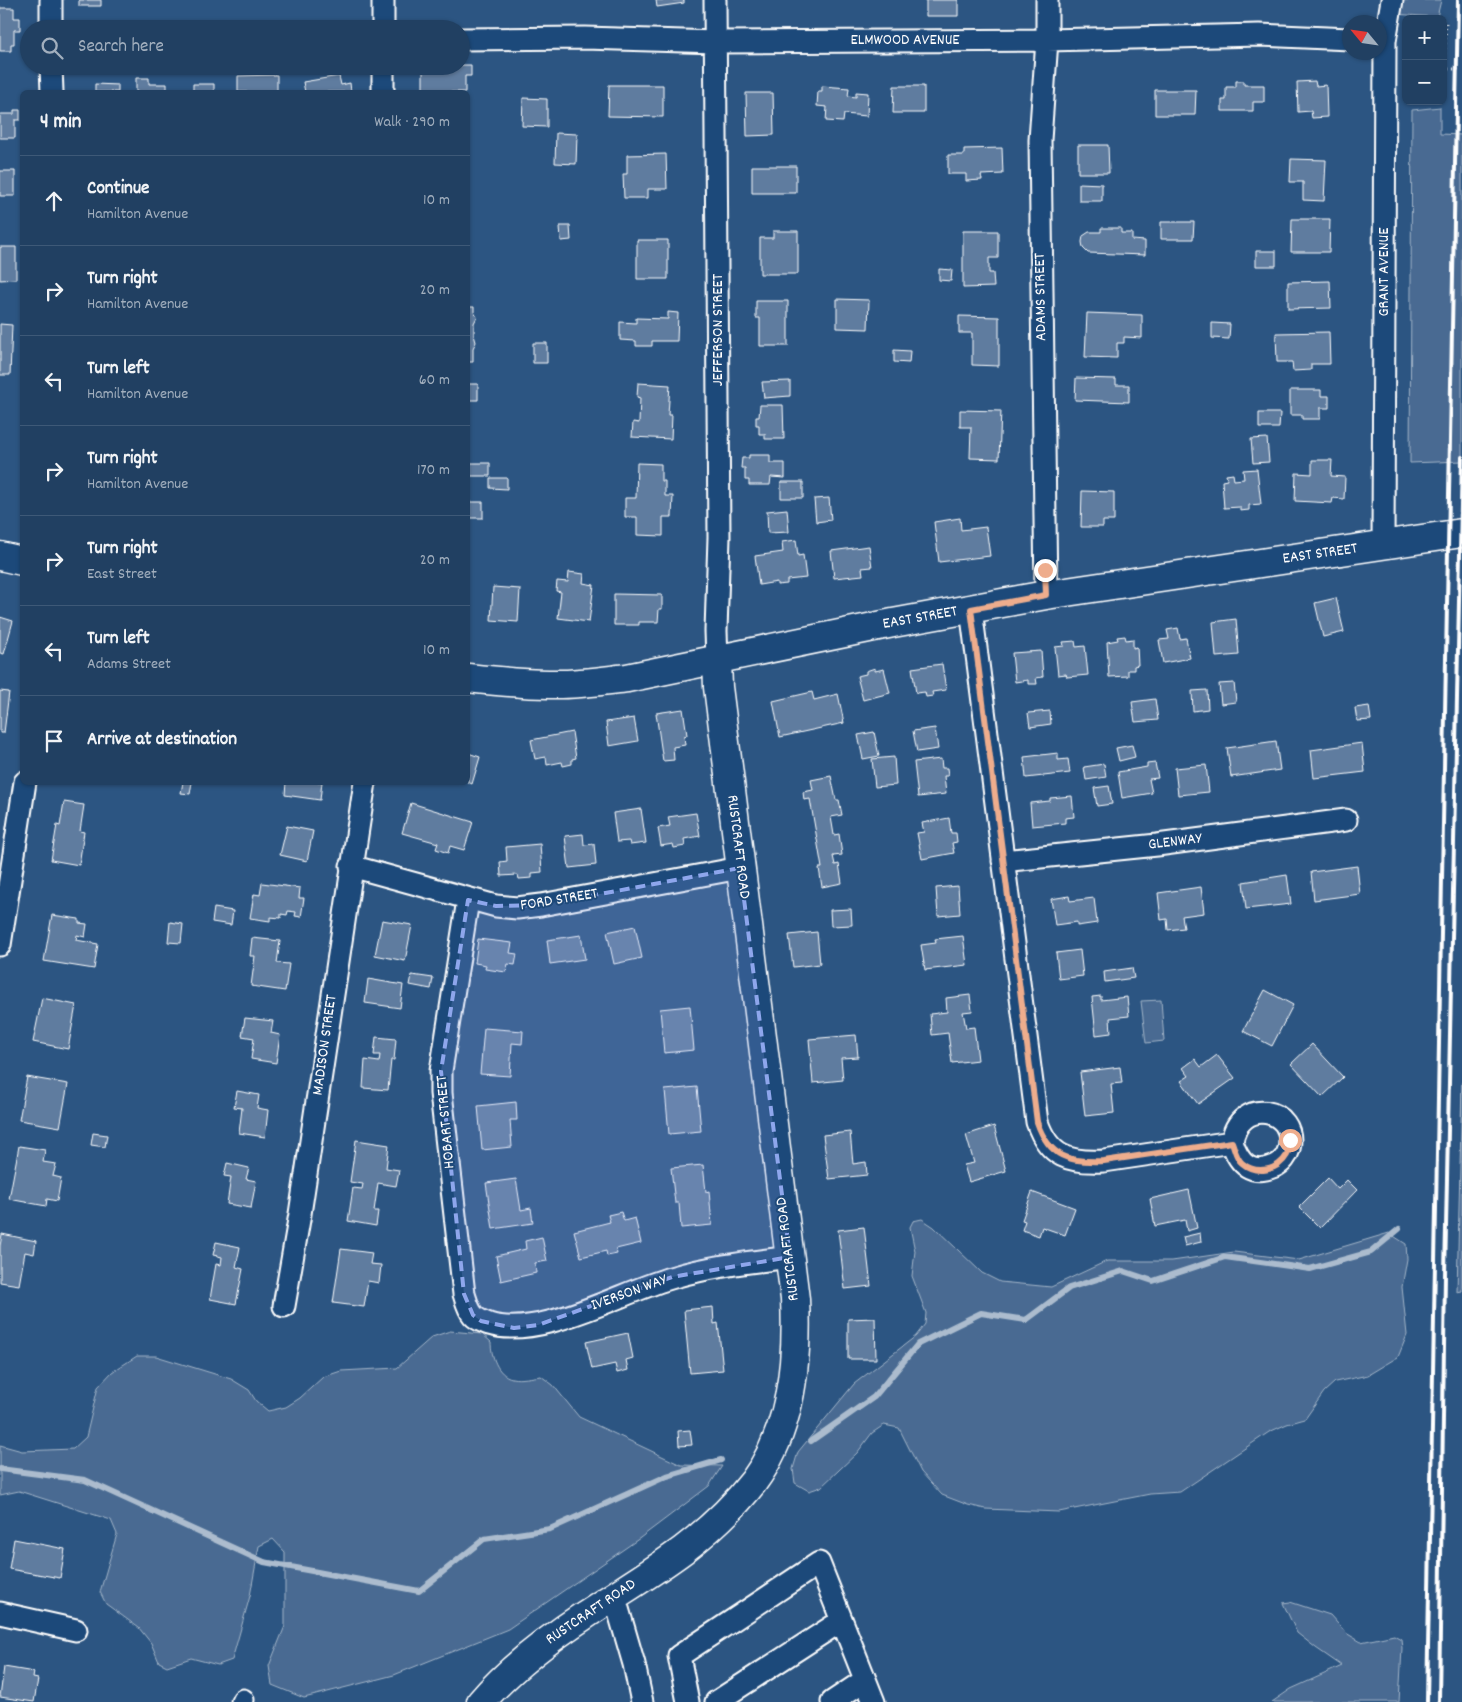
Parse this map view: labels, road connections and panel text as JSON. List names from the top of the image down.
{
  "streets": {
    "main road": ["EAST STREET", "RUSTCRAFT ROAD"],
    "street": [
      "ELMWOOD AVENUE",
      "GRANT AVENUE",
      "ADAMS STREET",
      "JEFFERSON STREET",
      "GLENWAY",
      "FORD STREET",
      "MADISON STREET",
      "HOBART STREET",
      "IVERSON WAY"
    ]
  },
  "crossings": [
    ["ELMWOOD AVENUE", "ADAMS STREET"],
    ["ELMWOOD AVENUE", "JEFFERSON STREET"],
    ["GRANT AVENUE", "EAST STREET"],
    ["ADAMS STREET", "EAST STREET"],
    ["JEFFERSON STREET", "EAST STREET"],
    ["JEFFERSON STREET", "RUSTCRAFT ROAD"],
    ["EAST STREET", "RUSTCRAFT ROAD"],
    ["RUSTCRAFT ROAD", "FORD STREET"],
    ["RUSTCRAFT ROAD", "IVERSON WAY"],
    ["FORD STREET", "MADISON STREET"],
    ["FORD STREET", "HOBART STREET"],
    ["HOBART STREET", "IVERSON WAY"]
  ],
  "north": "top left",
  "page": {
    "map_buttons": ["+", "−"],
    "search": "Search here",
    "heading": ["4 min", "Walk · 290 m"],
    "list": [
      ["Continue", "Hamilton Avenue", "10 m"],
      ["Turn right", "Hamilton Avenue", "20 m"],
      ["Turn left", "Hamilton Avenue", "60 m"],
      ["Turn right", "Hamilton Avenue", "170 m"],
      ["Turn right", "East Street", "20 m"],
      ["Turn left", "Adams Street", "10 m"],
      "Arrive at destination"
    ]
  }
}
